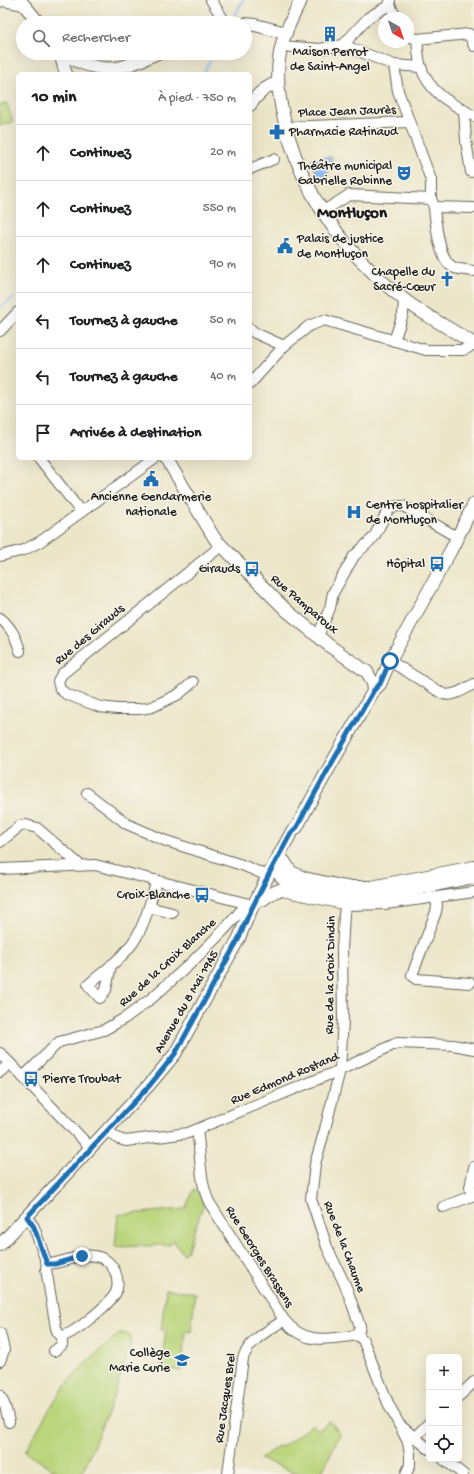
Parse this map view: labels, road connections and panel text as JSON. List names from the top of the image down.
{
  "streets": {
    "main road": ["Rue Pamparoux", "Avenue du 8 Mai 1945"],
    "street": [
      "Place Jean Jaurès",
      "Rue des Girauds",
      "Rue de la Croix Blanche",
      "Rue de la Croix Dindin",
      "Rue Edmond Rostand",
      "Rue de la Chaume",
      "Rue Georges Brassens",
      "Rue Jacques Brel"
    ]
  },
  "crossings": [
    ["Rue Pamparoux", "Rue des Girauds"],
    ["Rue Pamparoux", "Avenue du 8 Mai 1945"],
    ["Rue de la Croix Blanche", "Avenue du 8 Mai 1945"],
    ["Rue de la Croix Dindin", "Rue Edmond Rostand"],
    ["Rue de la Croix Dindin", "Rue de la Chaume"],
    ["Avenue du 8 Mai 1945", "Rue Edmond Rostand"],
    ["Rue Edmond Rostand", "Rue de la Chaume"],
    ["Rue Edmond Rostand", "Rue Georges Brassens"],
    ["Rue de la Chaume", "Rue Georges Brassens"],
    ["Rue Georges Brassens", "Rue Jacques Brel"]
  ],
  "districts": ["Montluçon"],
  "places": {
    "building": ["Maison Perrot de Saint-Angel"],
    "pharmacy": ["Pharmacie Ratinaud"],
    "theatre": ["Théâtre municipal Gabrielle Robinne"],
    "public building": ["Palais de justice de Montluçon", "Ancienne Gendarmerie nationale"],
    "church": ["Chapelle du Sacré-Cœur"],
    "hospital": ["Centre hospitalier de Montluçon"],
    "bus stop": [
      "Hôpital",
      "Girauds",
      "Croix-Blanche",
      "Pierre Troubat"
    ],
    "school or university": ["Collège Marie Curie"]
  },
  "north": "bottom right",
  "page": {
    "search": "Rechercher",
    "heading": ["10 min", "À pied · 750 m"],
    "list": [
      ["Continuez", "20 m"],
      ["Continuez", "550 m"],
      ["Continuez", "90 m"],
      ["Tournez à gauche", "50 m"],
      ["Tournez à gauche", "40 m"],
      "Arrivée à destination"
    ],
    "map_buttons": ["+", "−"]
  }
}
